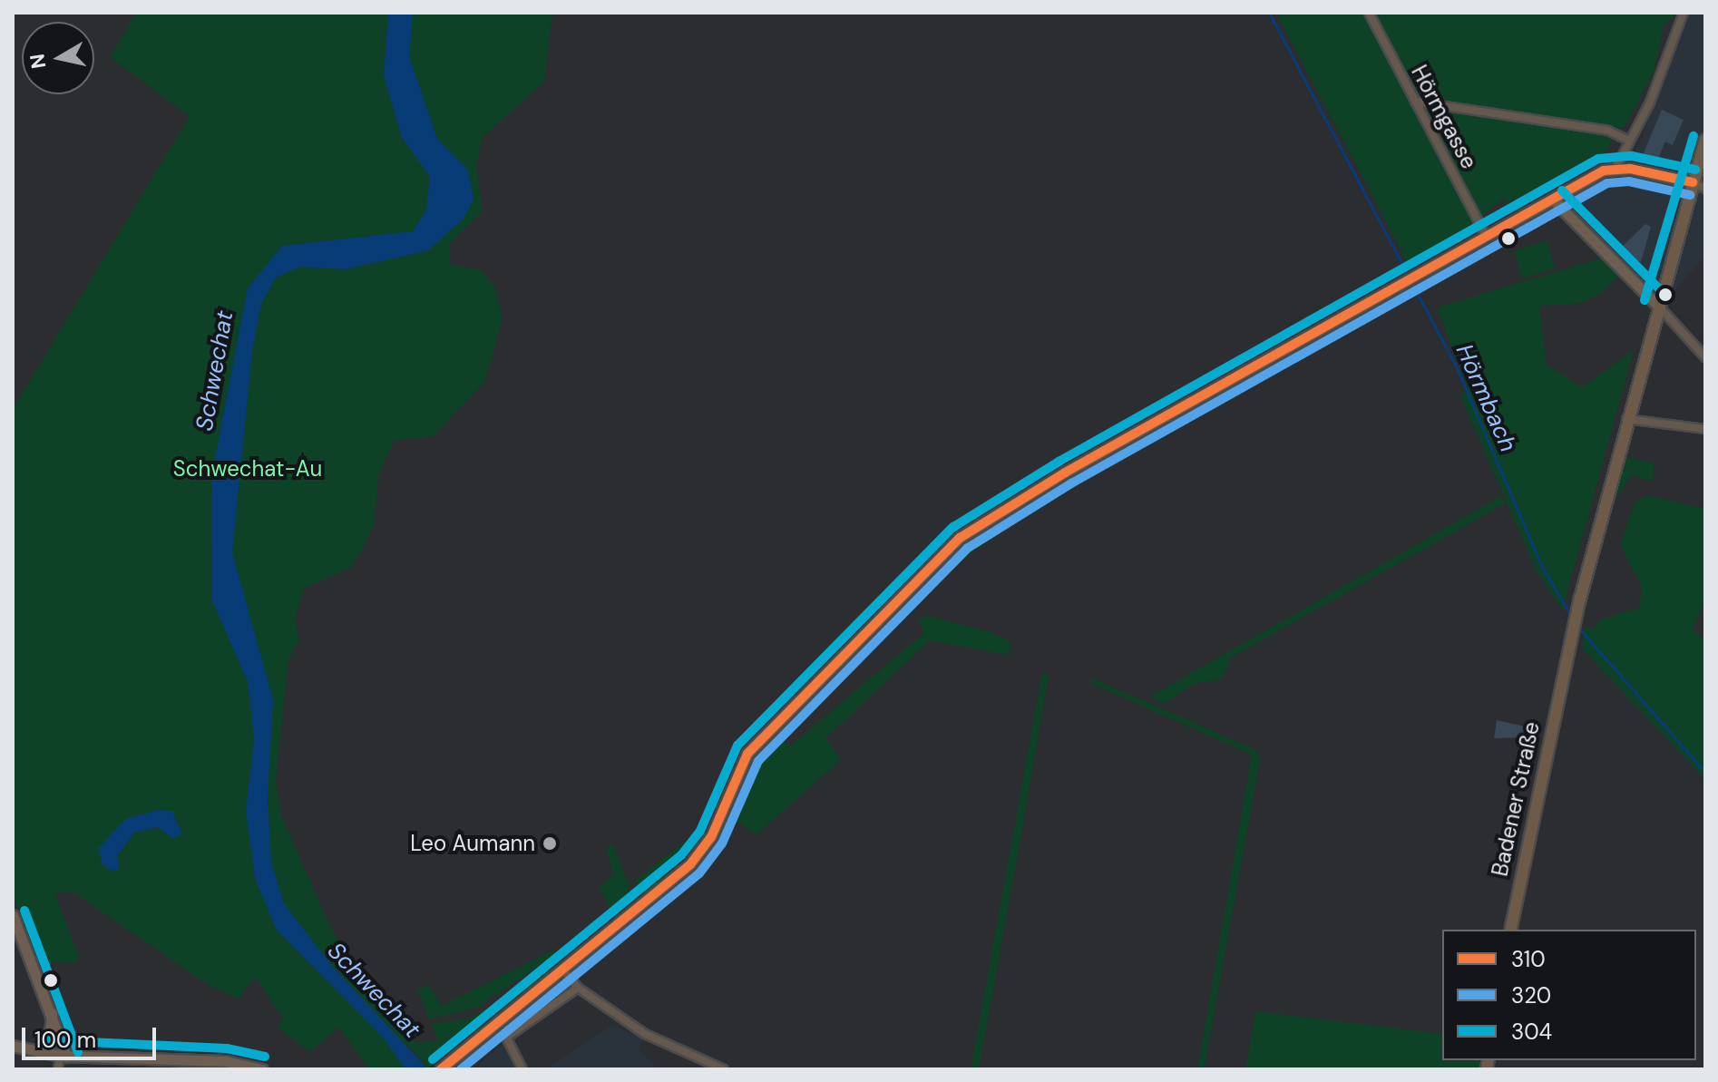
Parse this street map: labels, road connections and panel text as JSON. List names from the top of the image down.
{
  "streets": {
    "main road": ["Badener Straße"],
    "street": ["Hörmgasse"]
  },
  "water": ["Schwechat", "Hörmbach"],
  "parks": ["Schwechat-Au"],
  "places": ["Leo Aumann"],
  "lines": ["transit line 304", "transit line 310", "transit line 320"],
  "legend": ["310", "320", "304"],
  "scale_bar": "100 m",
  "north": "left"
}
